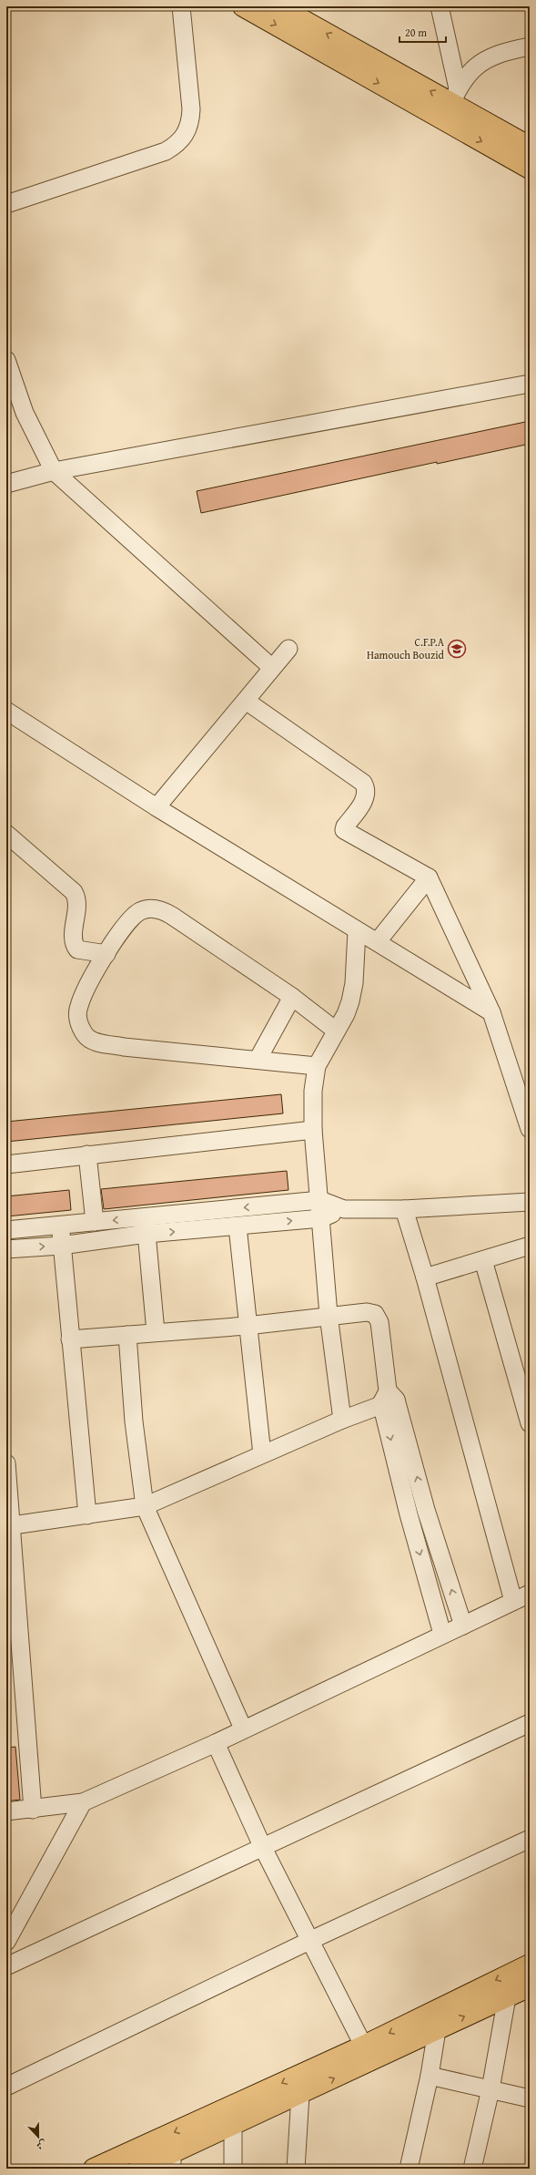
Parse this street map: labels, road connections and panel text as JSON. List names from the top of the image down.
{
  "places": {
    "school or university": ["C.F.P.A Hamouch Bouzid"]
  },
  "scale_bar": "20 m",
  "north": "bottom"
}
